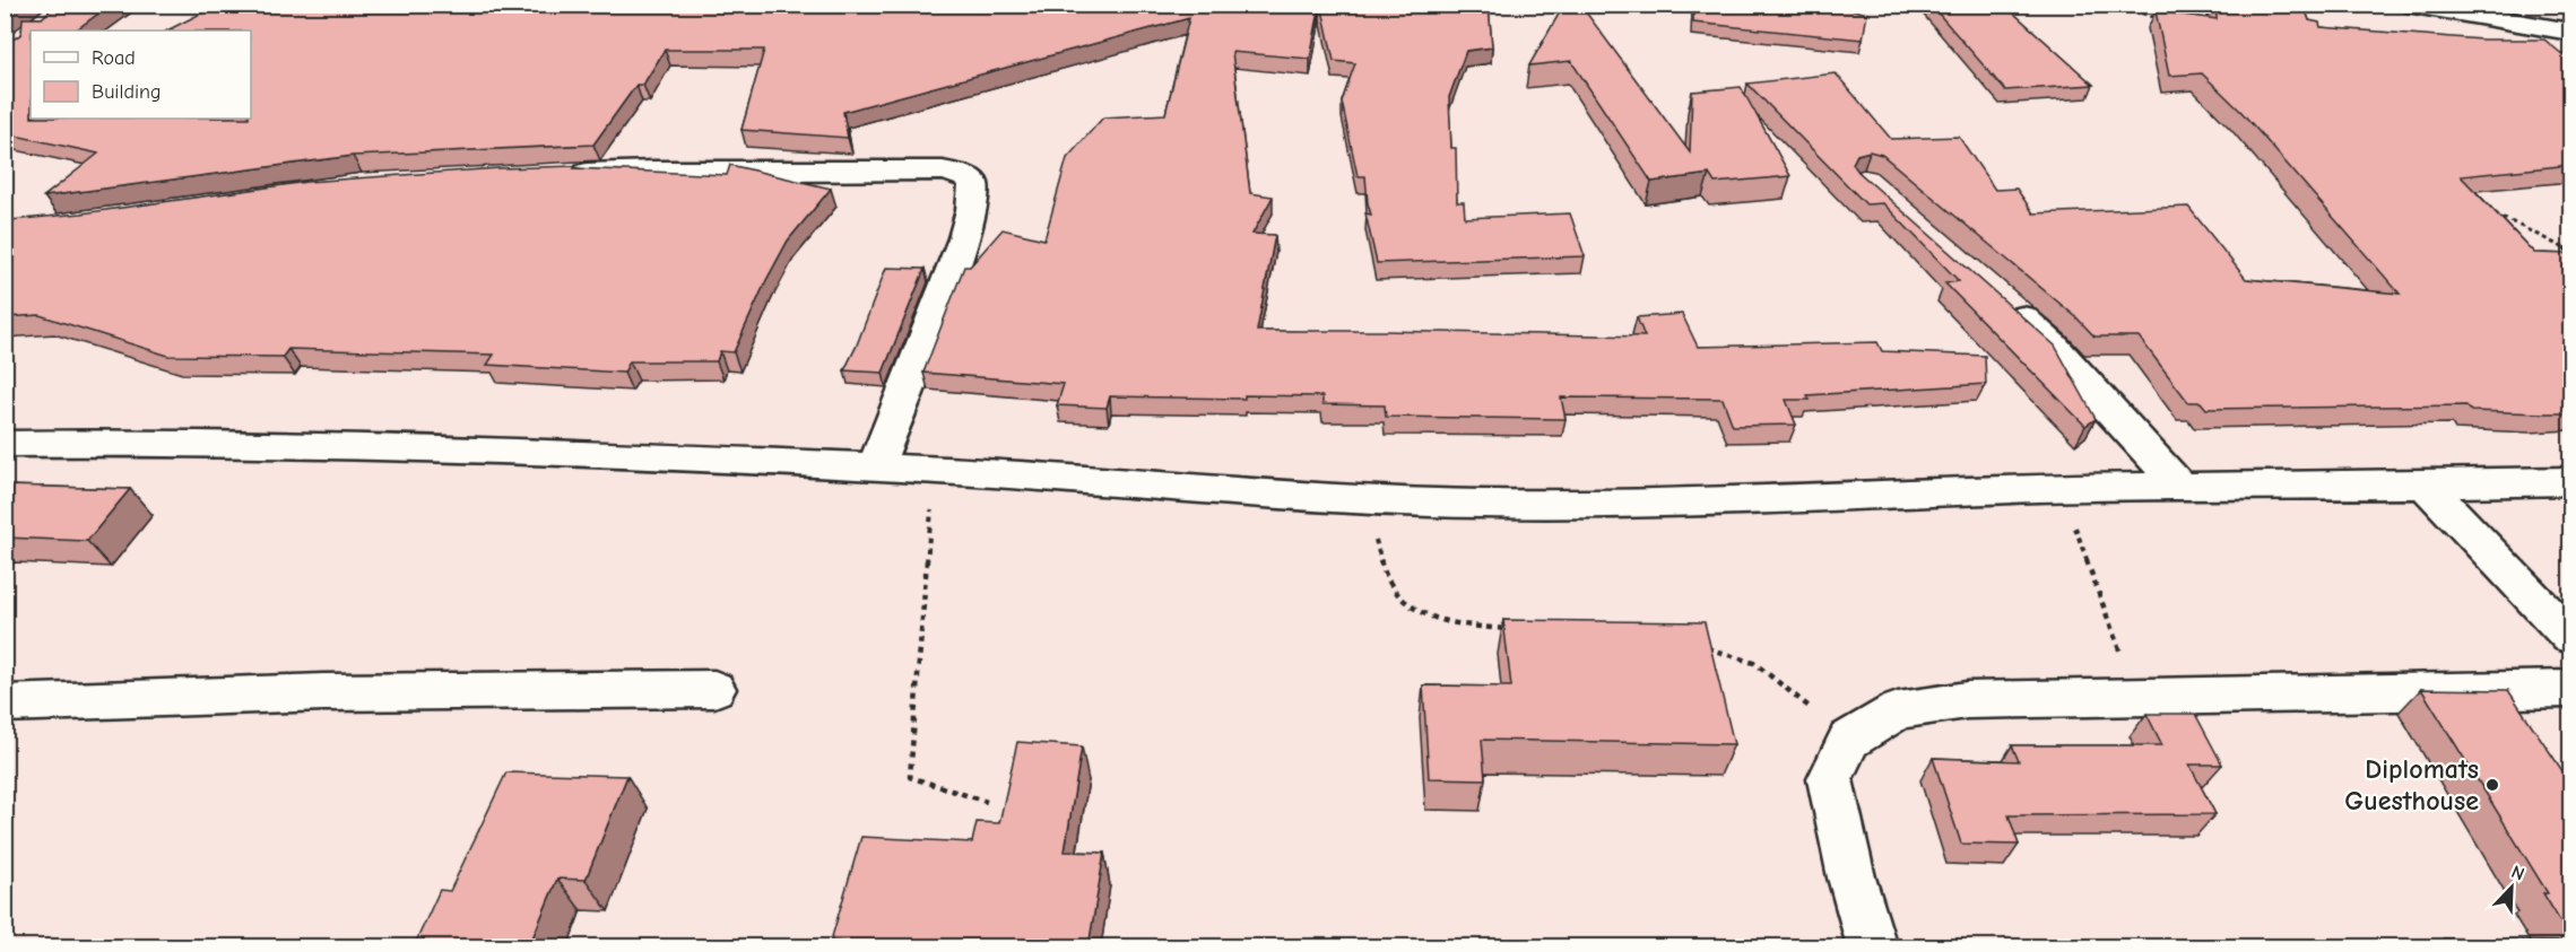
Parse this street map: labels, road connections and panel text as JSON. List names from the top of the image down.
{
  "places": ["Diplomats Guesthouse"],
  "legend": ["Road", "Building"],
  "north": "top right"
}
